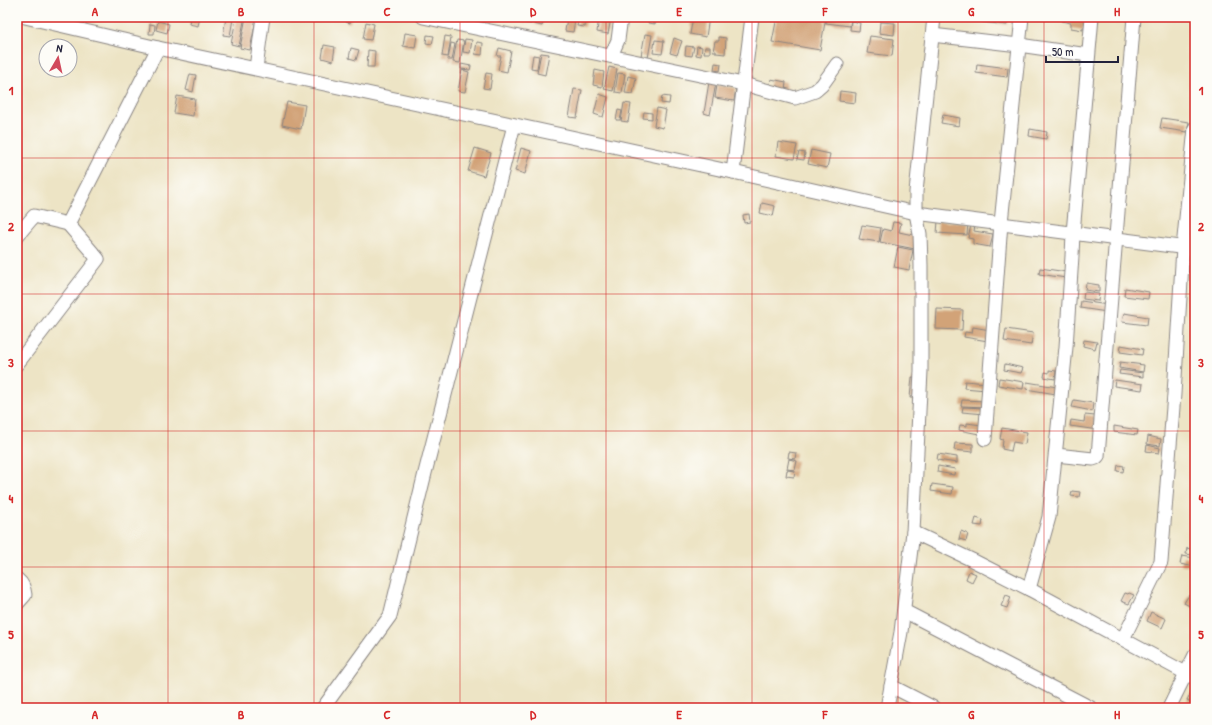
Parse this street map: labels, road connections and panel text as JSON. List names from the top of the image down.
{
  "scale_bar": "50 m",
  "north": "top",
  "grid": {
    "columns": [
      "A",
      "B",
      "C",
      "D",
      "E",
      "F",
      "G",
      "H"
    ],
    "rows": [
      "1",
      "2",
      "3",
      "4",
      "5"
    ]
  }
}
